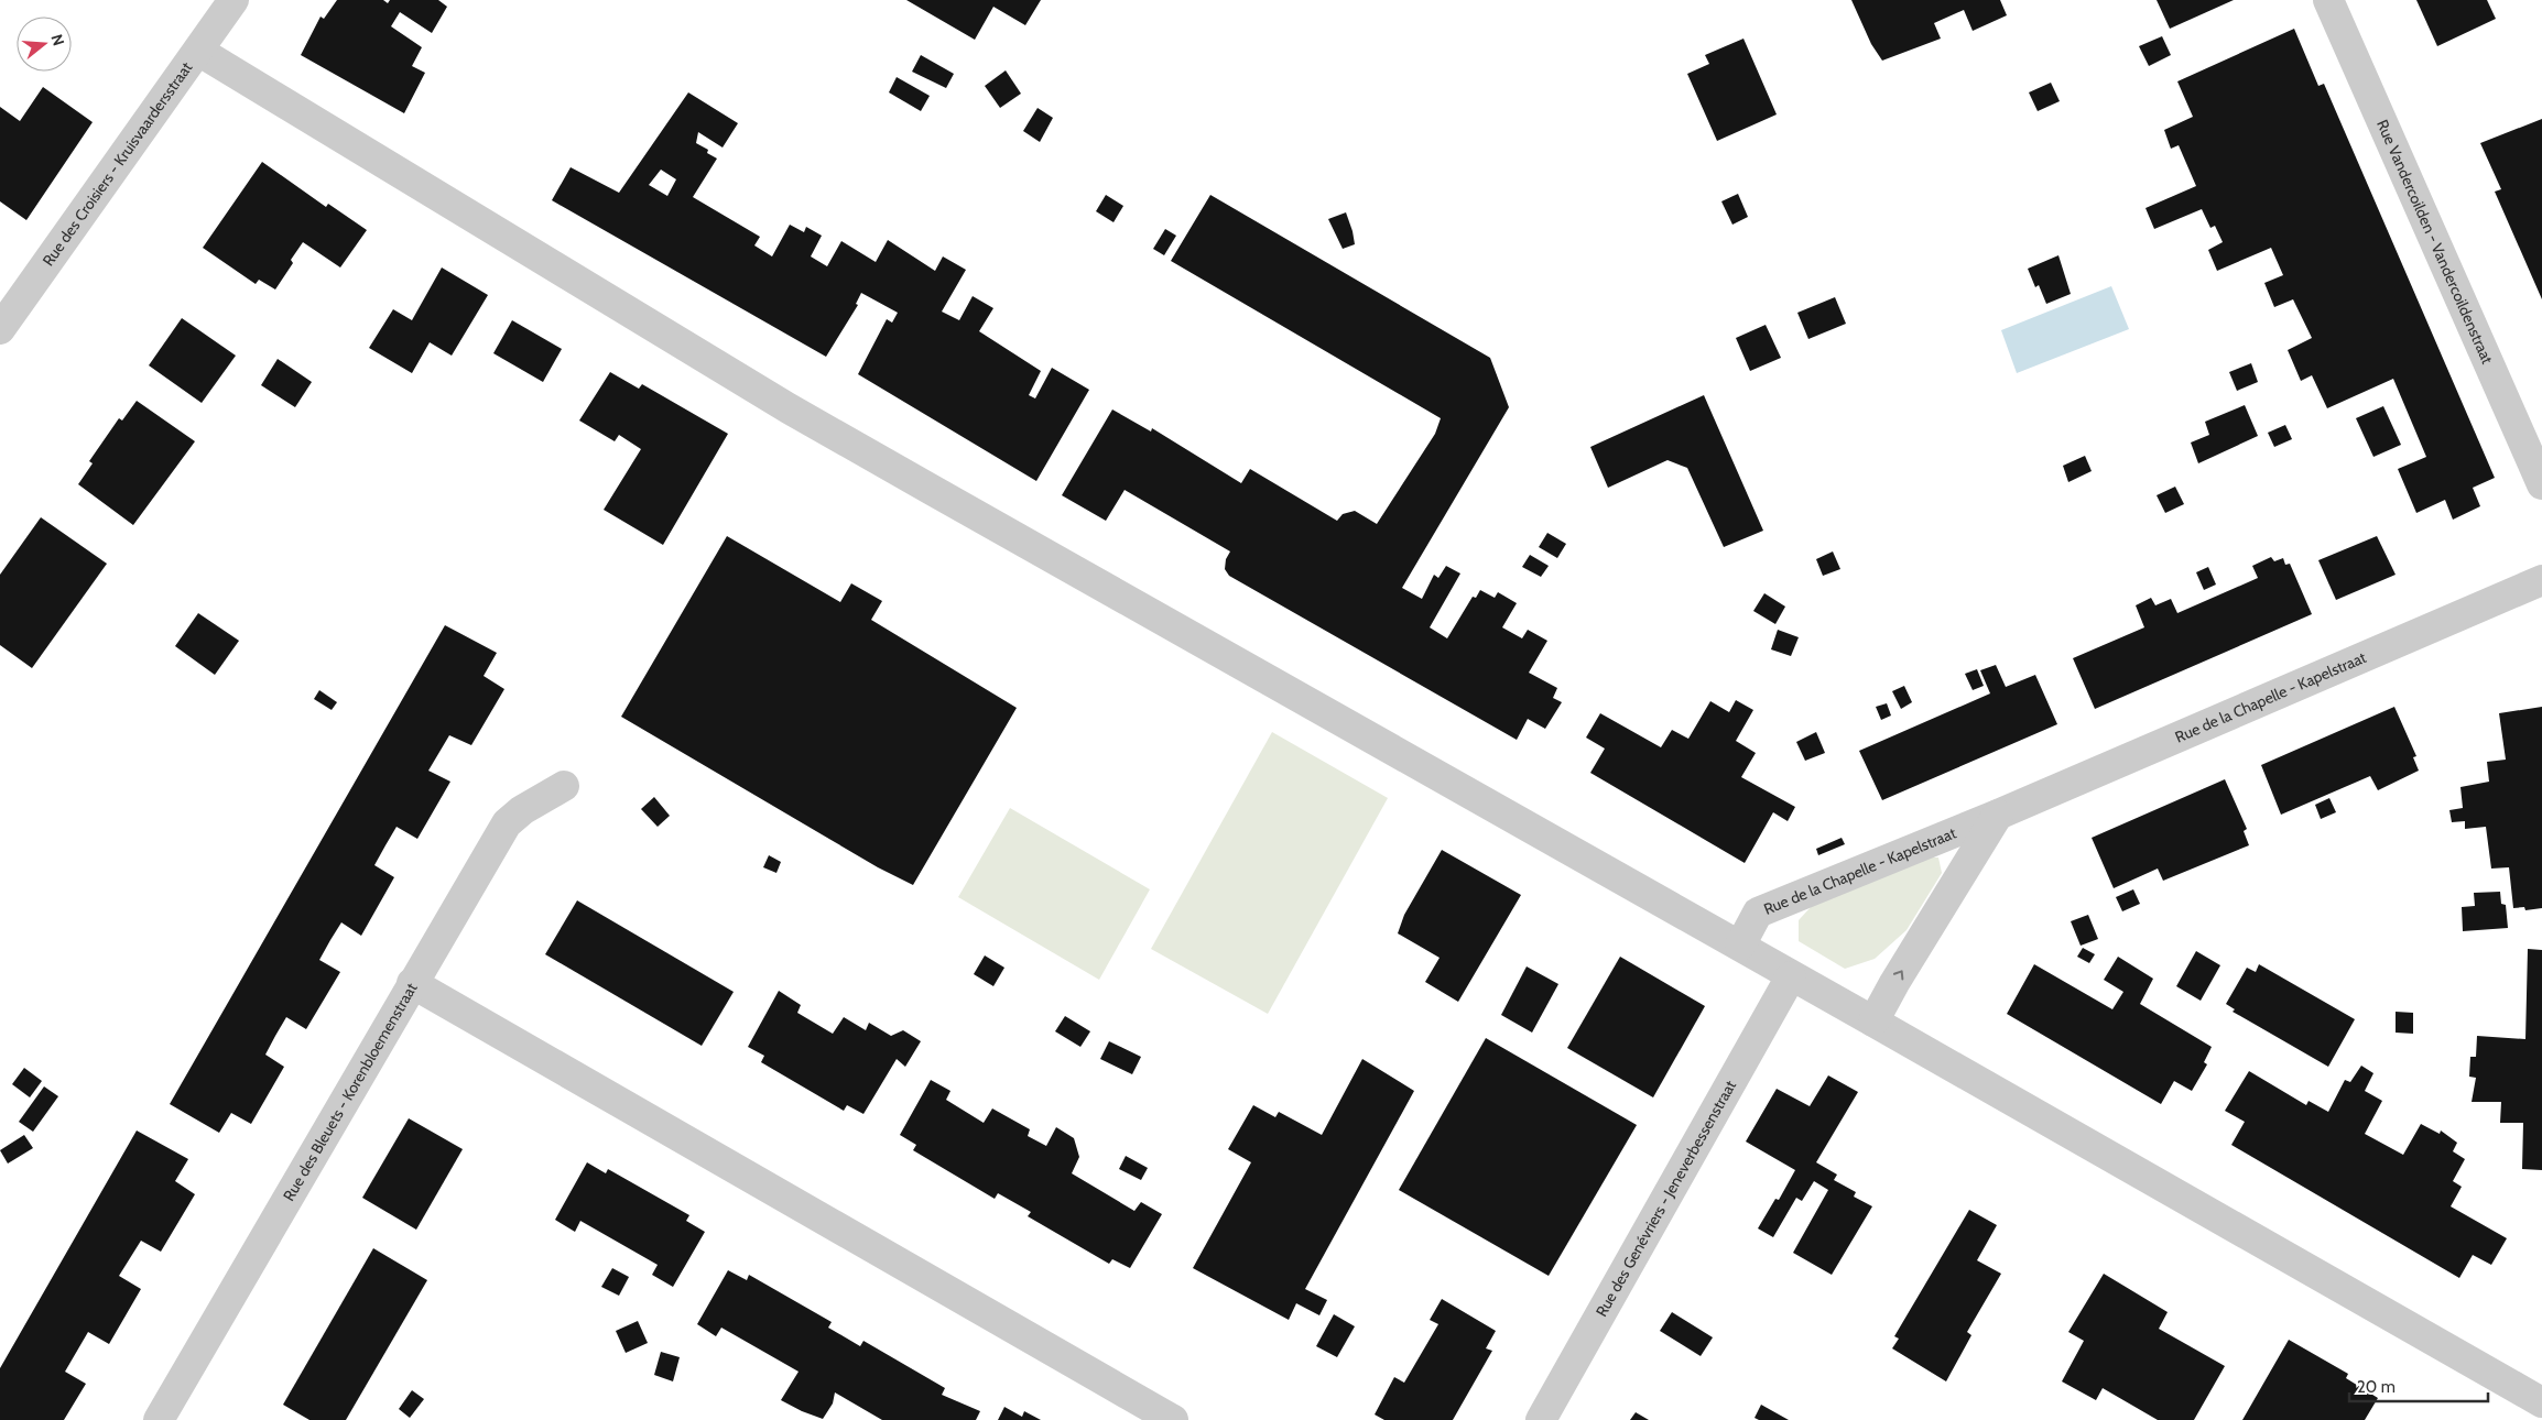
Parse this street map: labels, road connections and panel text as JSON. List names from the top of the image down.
{
  "streets": {
    "street": [
      "Rue des Croisiers - Kruisvaardersstraat",
      "Rue Vandercoilden - Vandercoildenstraat",
      "Rue de la Chapelle - Kapelstraat",
      "Rue des Bleuets - Korenbloemenstraat",
      "Rue des Genévriers - Jeneverbessenstraat"
    ]
  },
  "scale_bar": "20 m",
  "north": "right"
}
